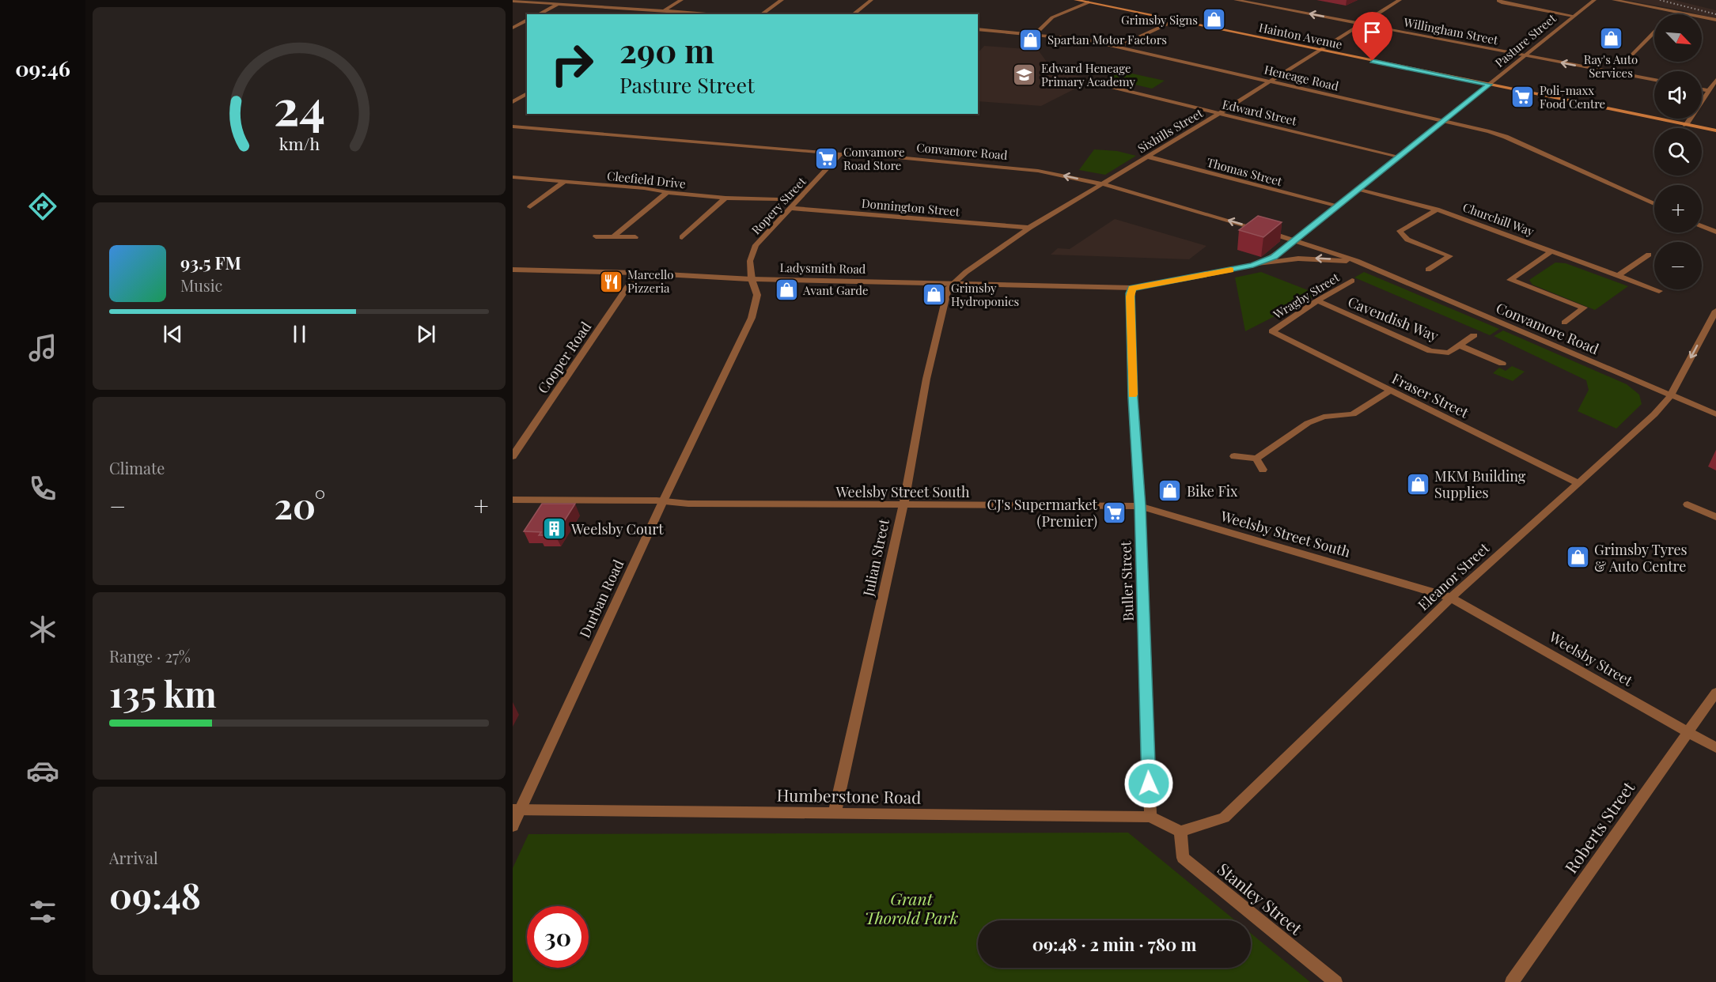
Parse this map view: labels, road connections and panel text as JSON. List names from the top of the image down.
{
  "streets": {
    "main road": ["Hainton Avenue"],
    "street": [
      "Willingham Street",
      "Pasture Street",
      "Heneage Road",
      "Edward Street",
      "Sixhills Street",
      "Convamore Road",
      "Thomas Street",
      "Cleefield Drive",
      "Ropery Street",
      "Donnington Street",
      "Churchill Way",
      "Ladysmith Road",
      "Wragby Street",
      "Cavendish Way",
      "Cooper Road",
      "Fraser Street",
      "Weelsby Street South",
      "Julian Street",
      "Eleanor Street",
      "Buller Street",
      "Durban Road",
      "Weelsby Street",
      "Humberstone Road",
      "Roberts Street",
      "Stanley Street"
    ]
  },
  "crossings": [
    ["Willingham Street", "Pasture Street"],
    ["Willingham Street", "Sixhills Street"],
    ["Hainton Avenue", "Pasture Street"],
    ["Hainton Avenue", "Sixhills Street"],
    ["Pasture Street", "Heneage Road"],
    ["Pasture Street", "Edward Street"],
    ["Pasture Street", "Convamore Road"],
    ["Pasture Street", "Thomas Street"],
    ["Pasture Street", "Churchill Way"],
    ["Pasture Street", "Ladysmith Road"],
    ["Pasture Street", "Buller Street"],
    ["Heneage Road", "Sixhills Street"],
    ["Edward Street", "Sixhills Street"],
    ["Sixhills Street", "Convamore Road"],
    ["Sixhills Street", "Thomas Street"],
    ["Sixhills Street", "Donnington Street"],
    ["Sixhills Street", "Ladysmith Road"],
    ["Sixhills Street", "Julian Street"],
    ["Convamore Road", "Ropery Street"],
    ["Convamore Road", "Eleanor Street"],
    ["Ropery Street", "Donnington Street"],
    ["Ropery Street", "Ladysmith Road"],
    ["Ropery Street", "Durban Road"],
    ["Ladysmith Road", "Cooper Road"],
    ["Ladysmith Road", "Julian Street"],
    ["Ladysmith Road", "Buller Street"],
    ["Ladysmith Road", "Durban Road"],
    ["Wragby Street", "Cavendish Way"],
    ["Wragby Street", "Fraser Street"],
    ["Fraser Street", "Eleanor Street"],
    ["Weelsby Street South", "Julian Street"],
    ["Weelsby Street South", "Eleanor Street"],
    ["Weelsby Street South", "Buller Street"],
    ["Weelsby Street South", "Durban Road"],
    ["Weelsby Street South", "Weelsby Street"],
    ["Julian Street", "Humberstone Road"],
    ["Eleanor Street", "Weelsby Street"],
    ["Eleanor Street", "Humberstone Road"],
    ["Eleanor Street", "Stanley Street"],
    ["Buller Street", "Humberstone Road"],
    ["Durban Road", "Humberstone Road"],
    ["Weelsby Street", "Roberts Street"],
    ["Humberstone Road", "Stanley Street"]
  ],
  "one_way": ["Convamore Road"],
  "parks": ["Grant Thorold Park"],
  "places": {
    "shop": [
      "Grimsby Signs",
      "Ray's Auto Services",
      "Spartan Motor Factors",
      "Avant Garde",
      "Grimsby Hydroponics",
      "MKM Building Supplies",
      "Bike Fix",
      "Grimsby Tyres & Auto Centre"
    ],
    "school or university": ["Edward Heneage Primary Academy"],
    "supermarket": ["Poli-maxx Food Centre", "Convamore Road Store", "CJ's Supermarket (Premier)"],
    "restaurant": ["Marcello Pizzeria"],
    "building": ["Weelsby Court"]
  },
  "north": "bottom right",
  "page": {
    "tabs": "09:46",
    "map_buttons": ["+", "−"],
    "turn": ["290 m", "Pasture Street"],
    "song": ["93.5 FM", "Music"],
    "tile": [
      "Climate",
      ["Range · 27%", "135 km"],
      ["Arrival", "09:48"]
    ],
    "heat": ["−", "20°", "+"],
    "limit": "30",
    "trip": "09:48 · 2 min · 780 m",
    "gauge": ["24", "km/h"]
  }
}
